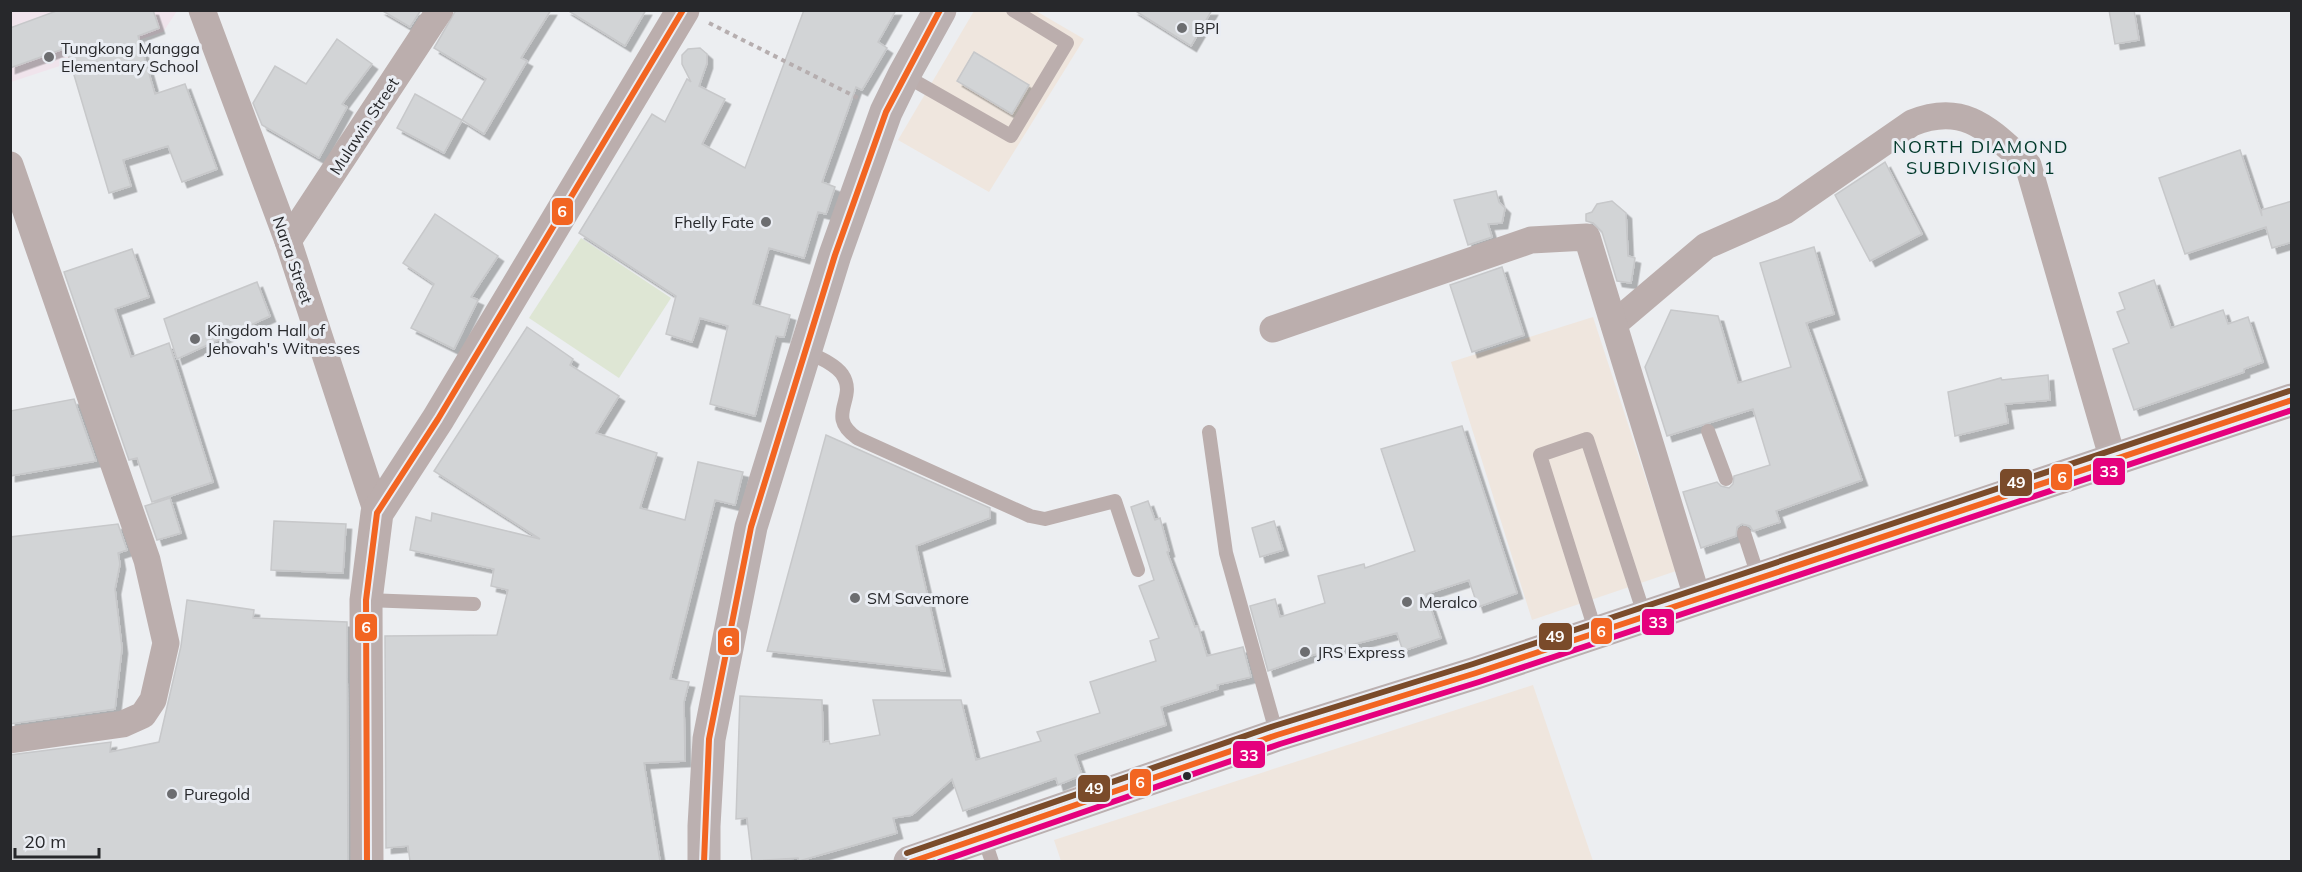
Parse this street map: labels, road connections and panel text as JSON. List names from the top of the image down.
{
  "streets": {
    "street": ["Mulawin Street", "Narra Street"]
  },
  "crossings": [
    ["Mulawin Street", "Narra Street"]
  ],
  "districts": ["NORTH DIAMOND SUBDIVISION 1"],
  "places": [
    "BPI",
    "Tungkong Mangga Elementary School",
    "Fhelly Fate",
    "Kingdom Hall of Jehovah's Witnesses",
    "SM Savemore",
    "Meralco",
    "JRS Express",
    "Puregold"
  ],
  "lines": ["transit line 6", "transit line 49", "transit line 33"],
  "scale_bar": "20 m"
}
